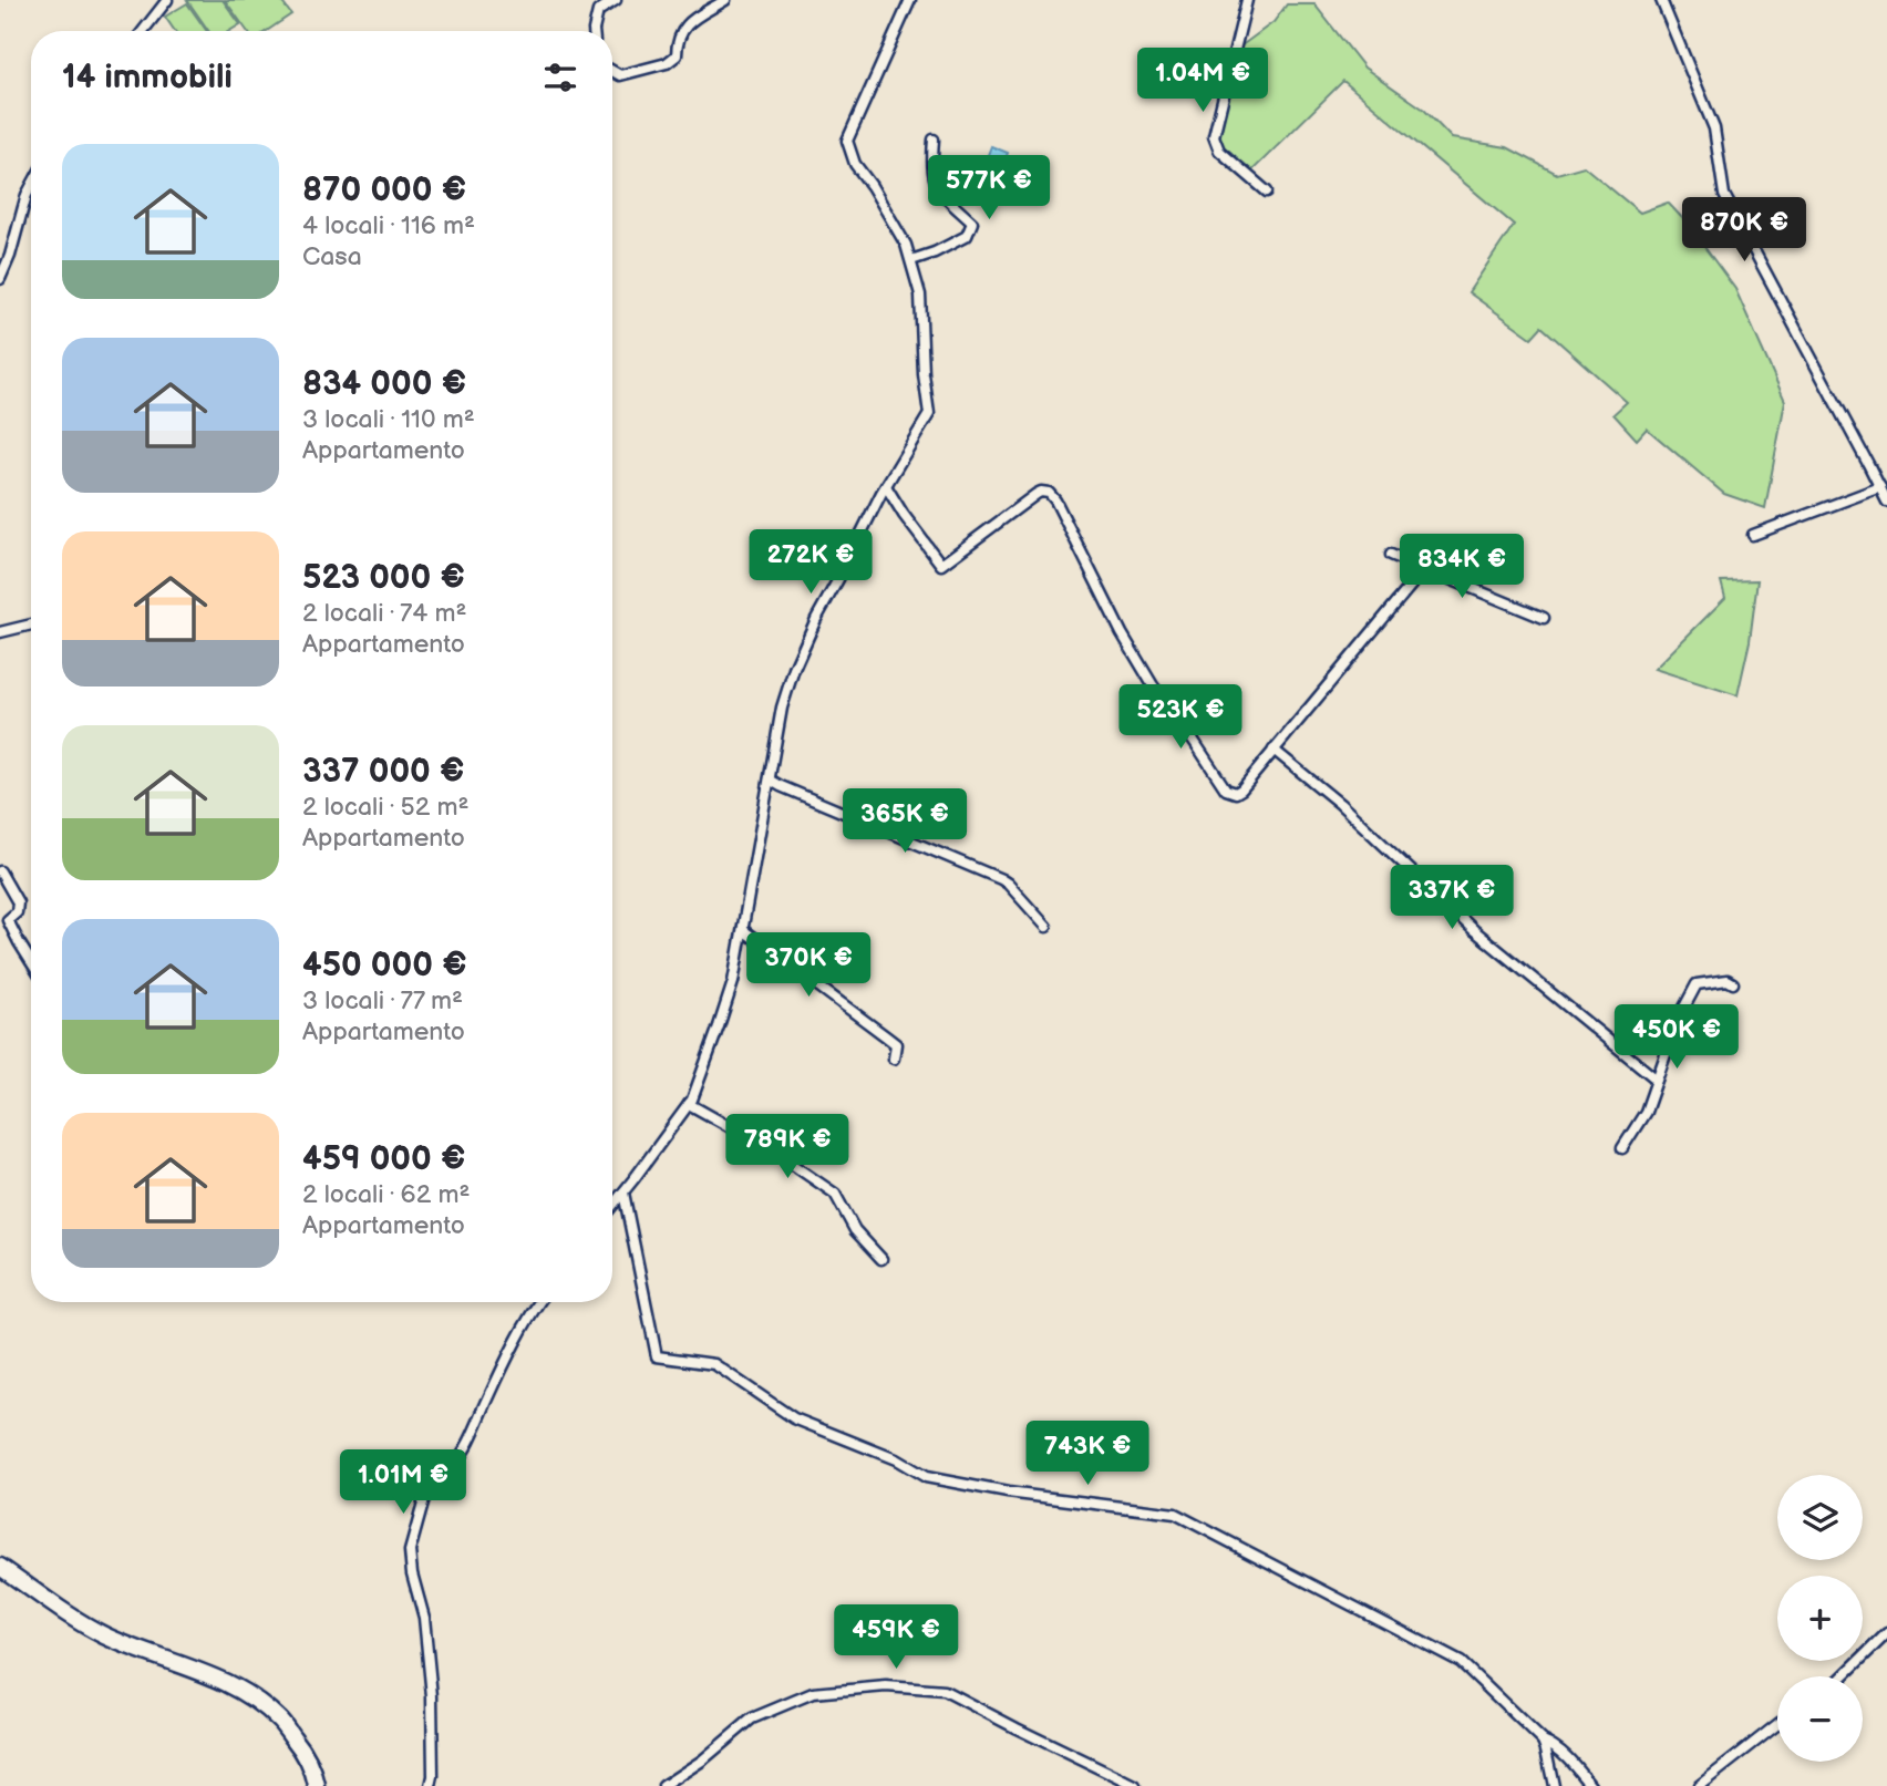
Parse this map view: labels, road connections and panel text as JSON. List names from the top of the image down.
{
  "page": {
    "heading": "14 immobili",
    "price": [
      "1.04M €",
      "577K €",
      "870K €",
      "272K €",
      "834K €",
      "523K €",
      "365K €",
      "337K €",
      "370K €",
      "450K €",
      "789K €",
      "743K €",
      "1.01M €",
      "459K €"
    ],
    "list": [
      {
        "name": "870 000 €",
        "note": "4 locali · 116 m² · Casa"
      },
      {
        "name": "834 000 €",
        "note": "3 locali · 110 m² · Appartamento"
      },
      {
        "name": "523 000 €",
        "note": "2 locali · 74 m² · Appartamento"
      },
      {
        "name": "337 000 €",
        "note": "2 locali · 52 m² · Appartamento"
      },
      {
        "name": "450 000 €",
        "note": "3 locali · 77 m² · Appartamento"
      },
      {
        "name": "459 000 €",
        "note": "2 locali · 62 m² · Appartamento"
      }
    ],
    "map_buttons": ["+", "−"]
  }
}
